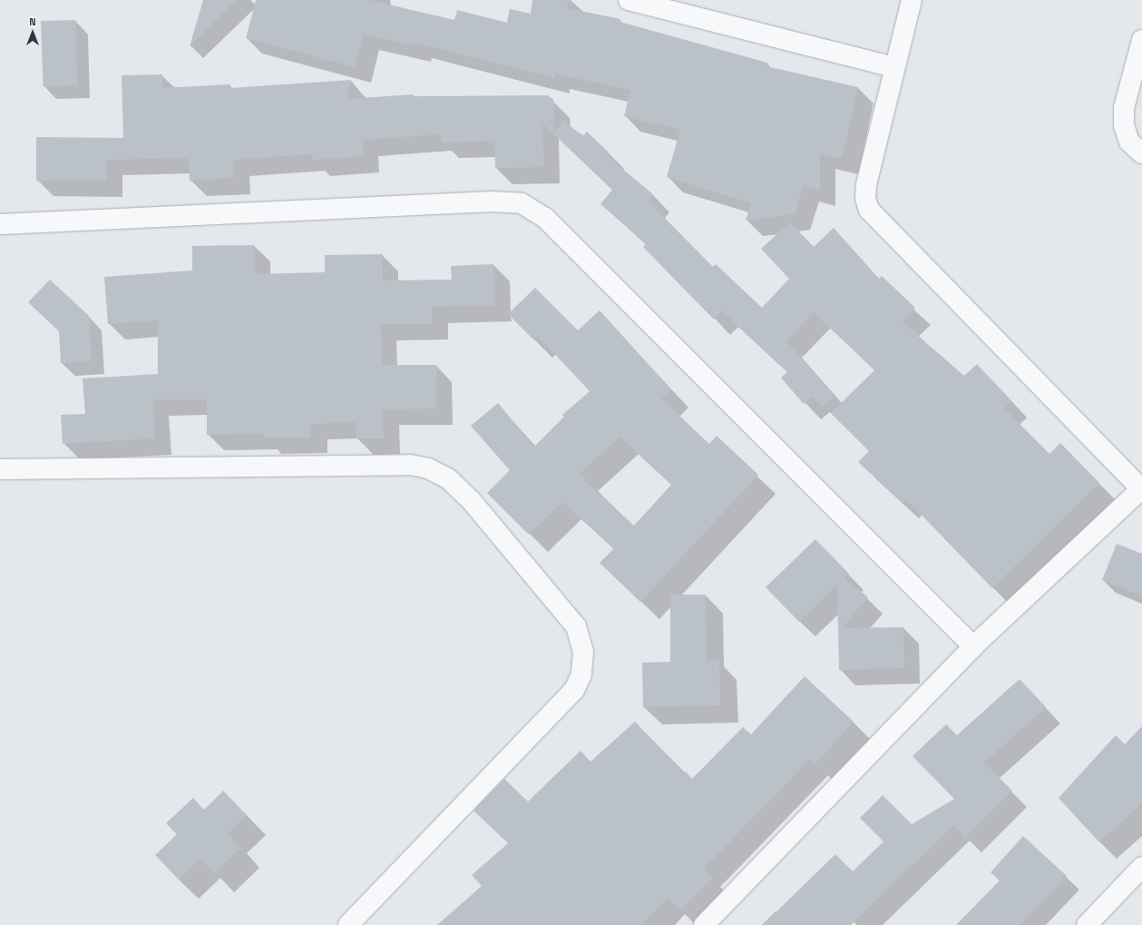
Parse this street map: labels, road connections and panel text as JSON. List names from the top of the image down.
{
  "north": "top"
}
